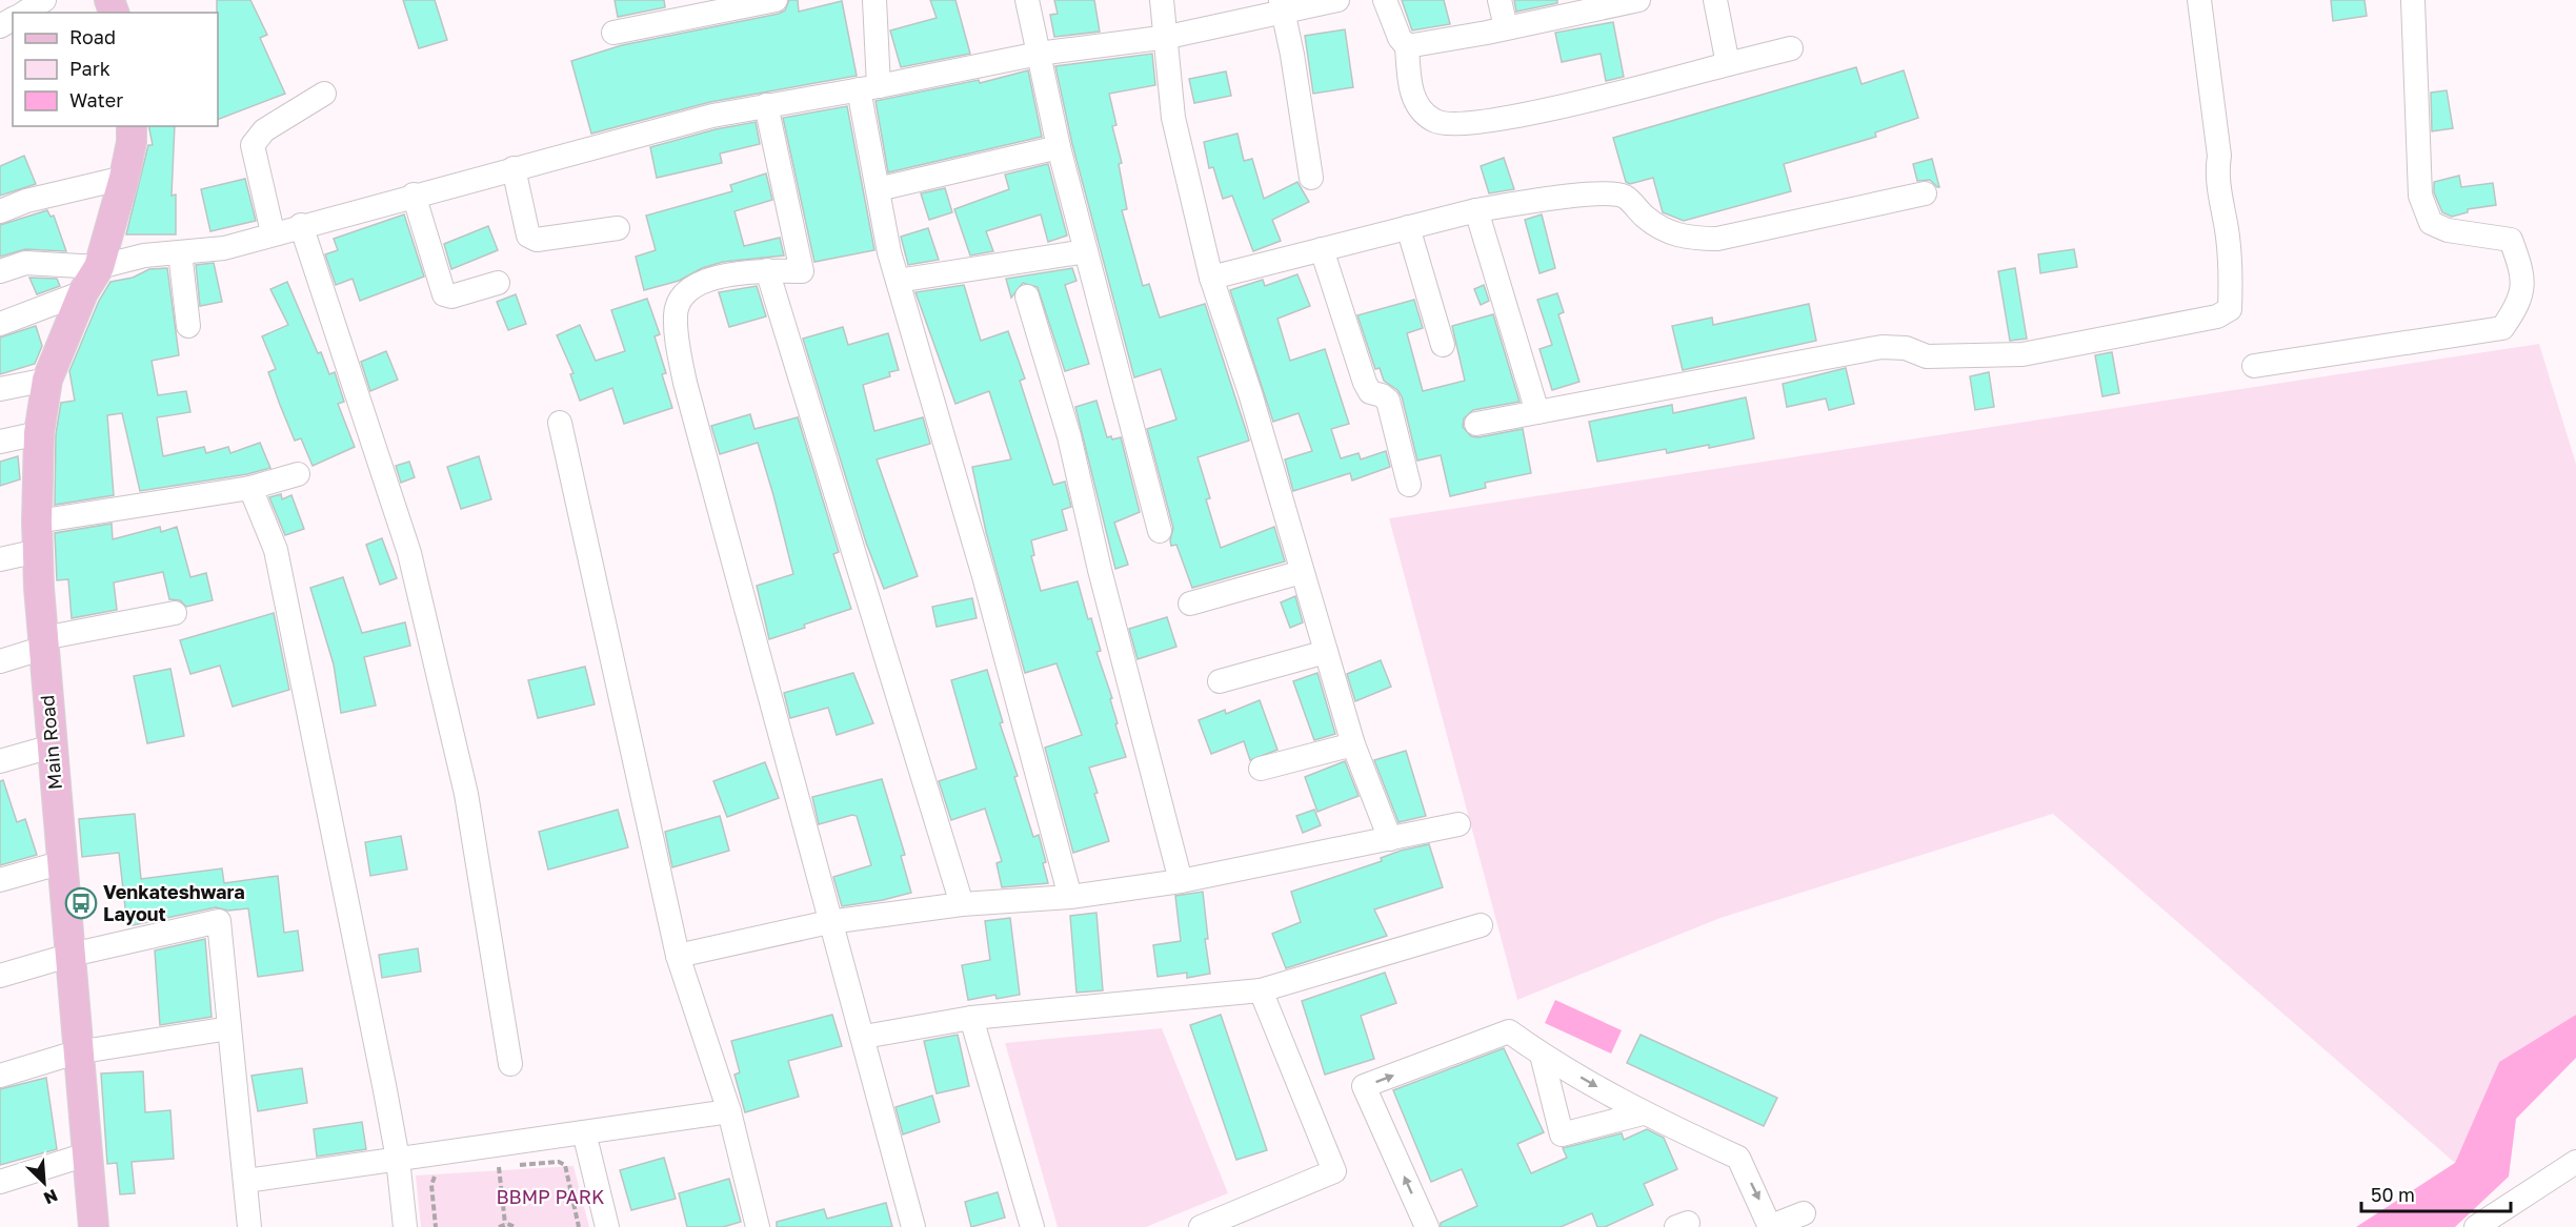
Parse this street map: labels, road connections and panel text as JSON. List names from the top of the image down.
{
  "streets": {
    "main road": ["Main Road"]
  },
  "parks": ["BBMP PARK"],
  "places": {
    "bus stop": ["Venkateshwara Layout"]
  },
  "legend": ["Road", "Park", "Water"],
  "scale_bar": "50 m",
  "north": "bottom right"
}
